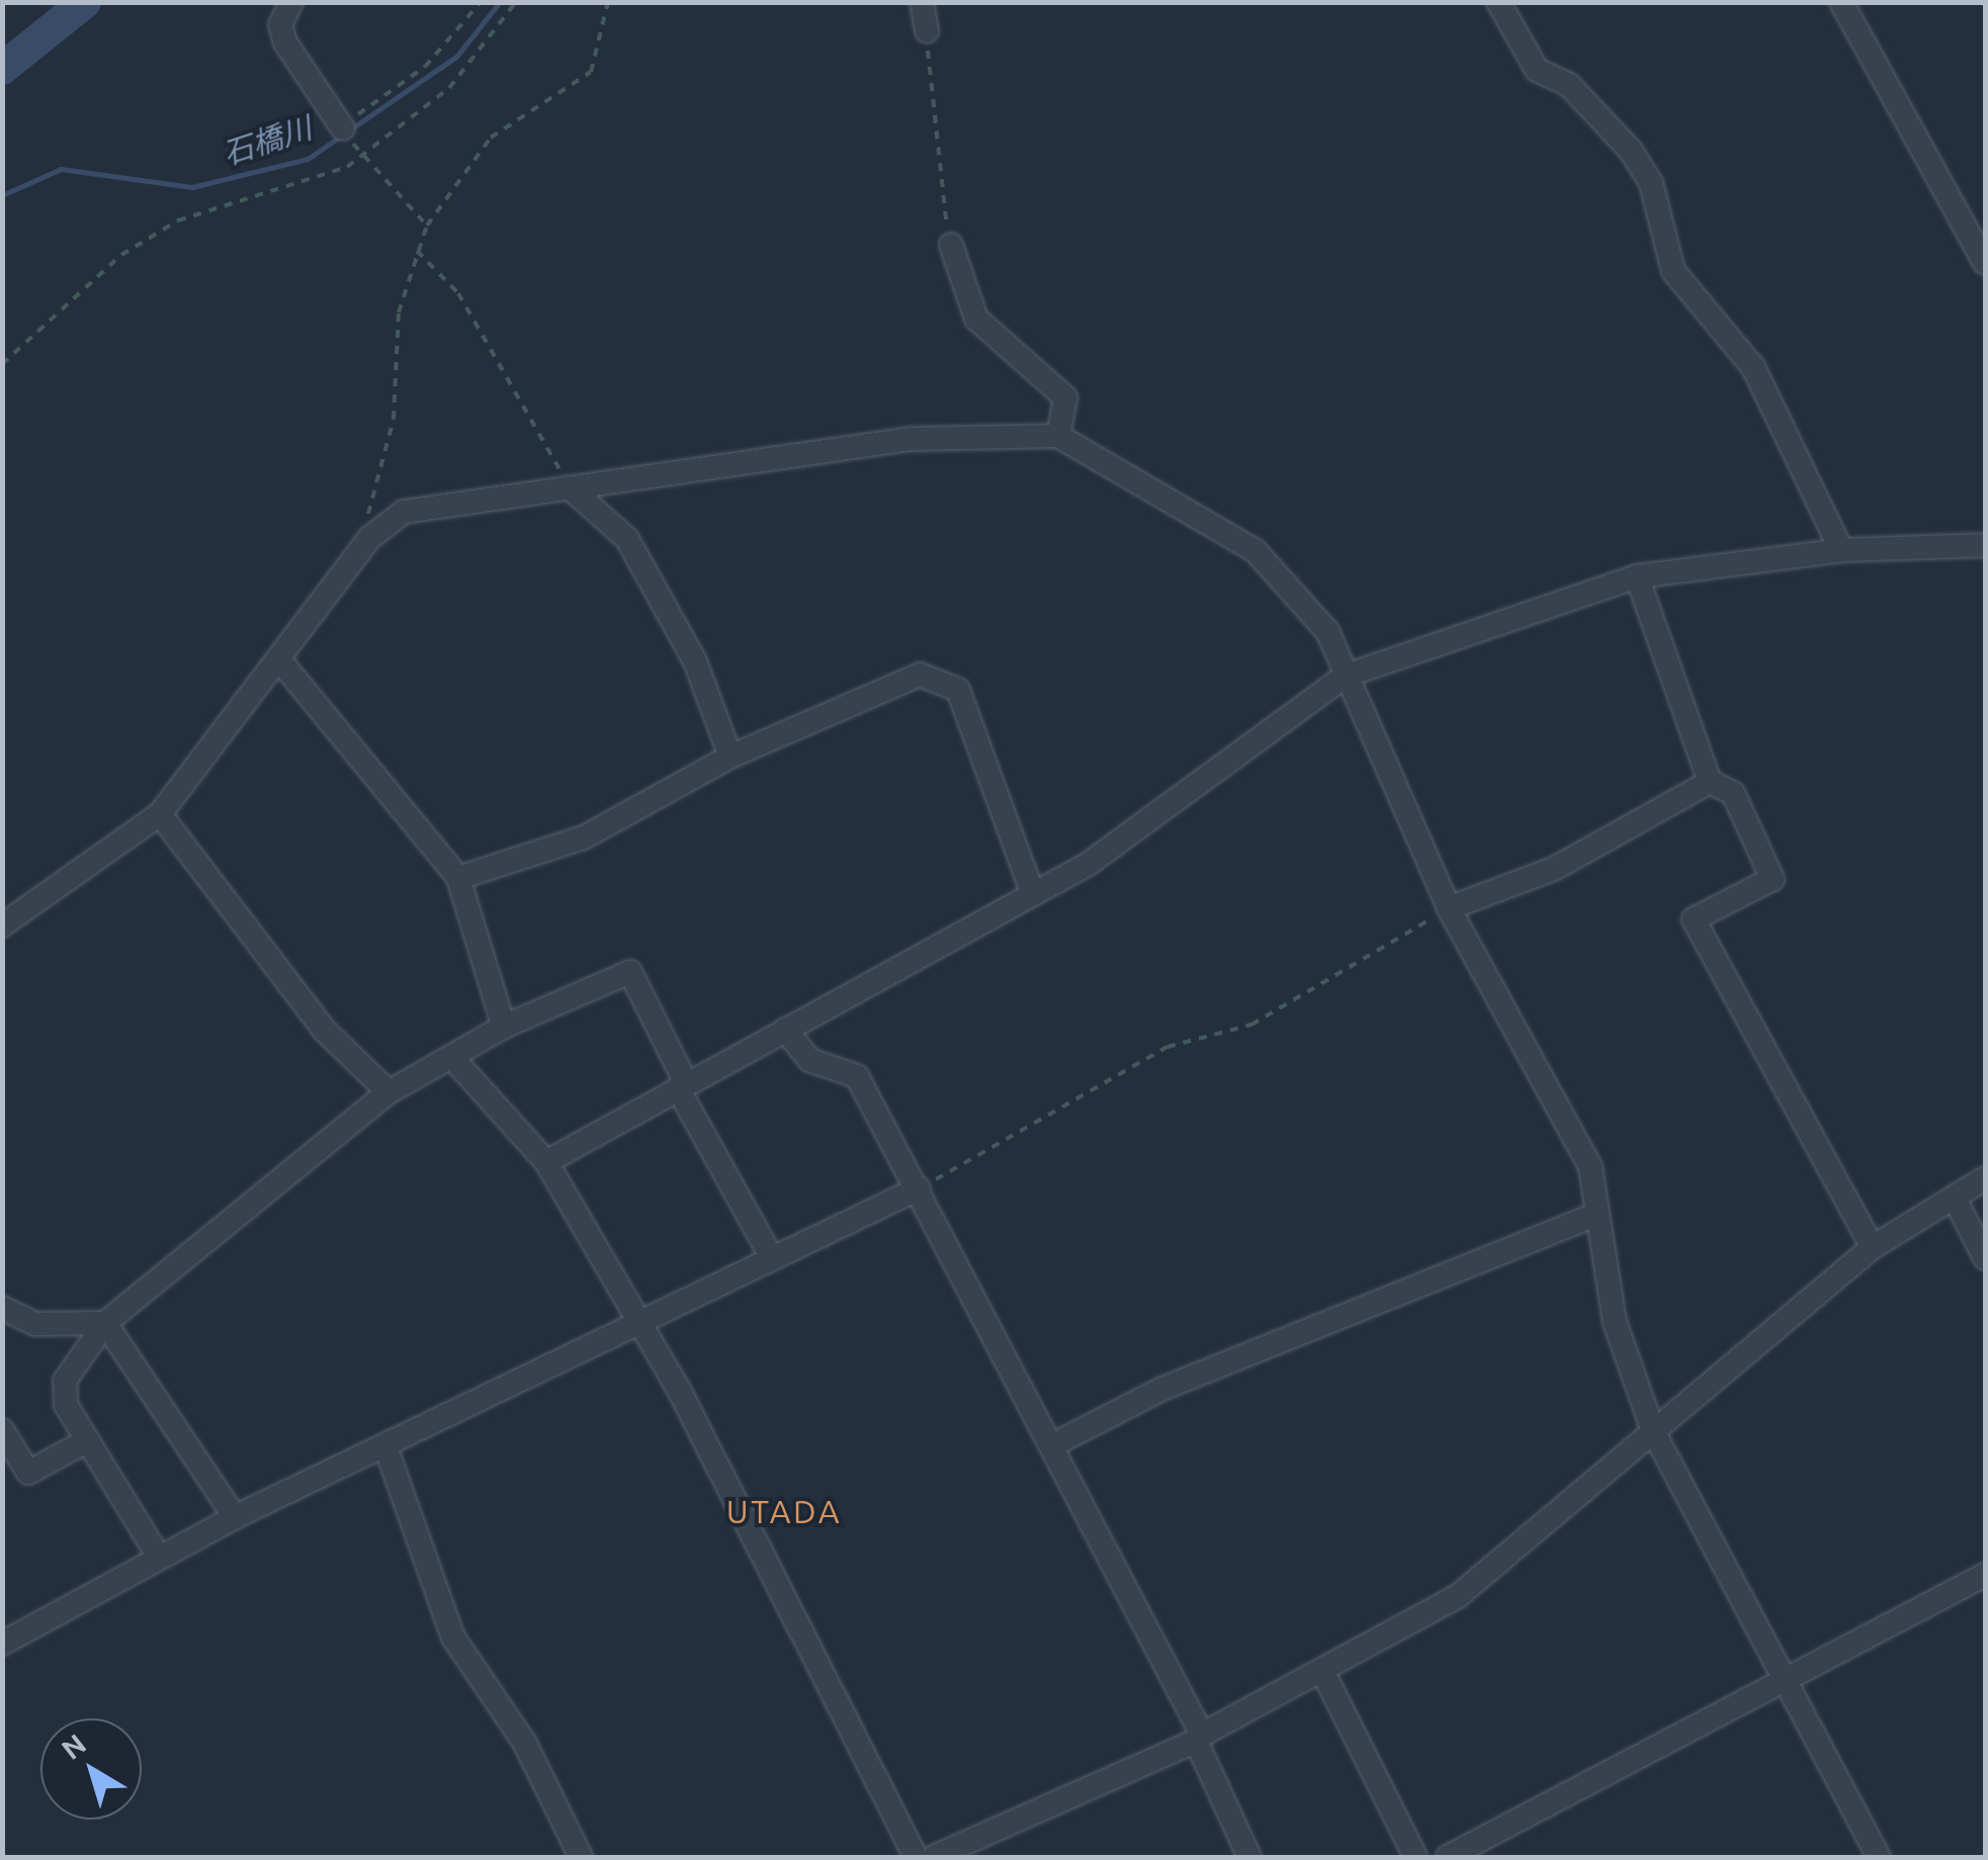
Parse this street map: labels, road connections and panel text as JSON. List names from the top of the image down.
{
  "districts": ["UTADA"],
  "water": ["石橋川"],
  "north": "top left"
}
